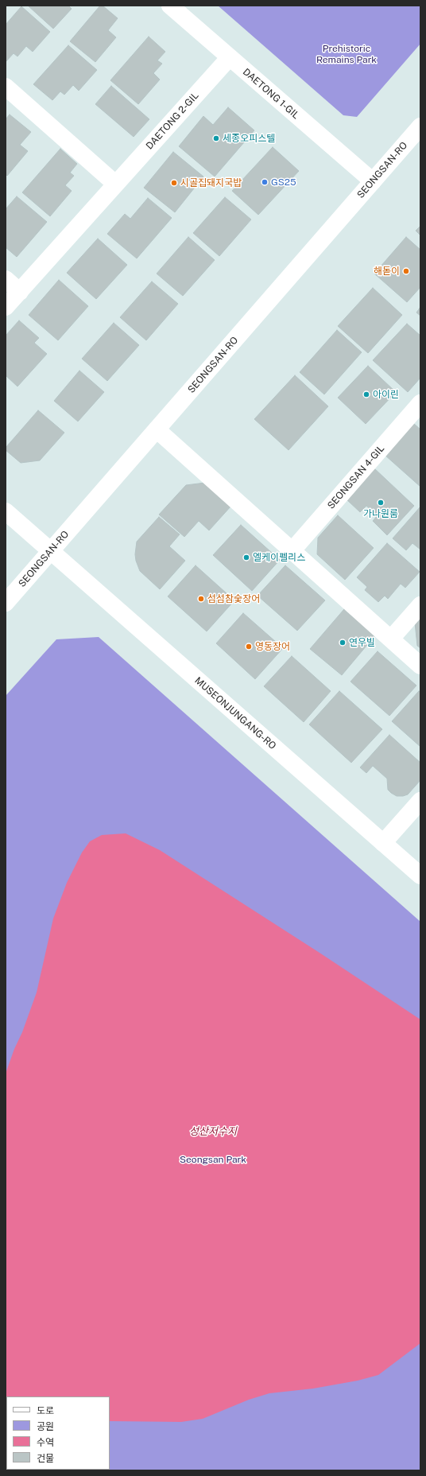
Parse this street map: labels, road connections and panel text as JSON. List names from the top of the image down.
{
  "streets": {
    "street": [
      "DAETONG 1-GIL",
      "DAETONG 2-GIL",
      "SEONGSAN-RO",
      "SEONGSAN 4-GIL",
      "MUSEONJUNGANG-RO"
    ]
  },
  "crossings": [
    ["DAETONG 1-GIL", "DAETONG 2-GIL"],
    ["DAETONG 1-GIL", "SEONGSAN-RO"],
    ["SEONGSAN-RO", "MUSEONJUNGANG-RO"]
  ],
  "water": ["성산저수지"],
  "parks": ["Prehistoric Remains Park", "Seongsan Park"],
  "places": [
    "세종오피스텔",
    "GS25",
    "시골집돼지국밥",
    "해돋이",
    "아이린",
    "가나원룸",
    "엘케이펠리스",
    "섬섬참숯장어",
    "연우빌",
    "영동장어"
  ],
  "legend": [
    "도로",
    "공원",
    "수역",
    "건물"
  ]
}
